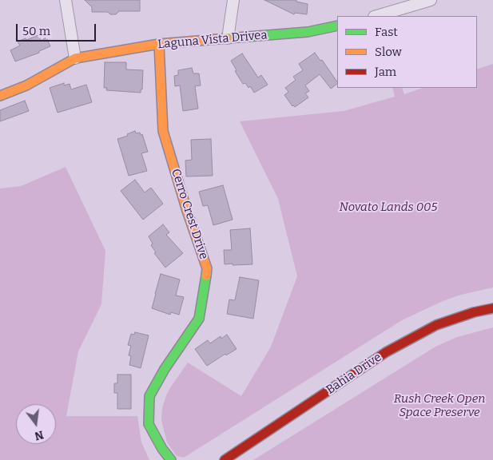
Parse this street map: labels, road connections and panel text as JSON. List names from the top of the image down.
{
  "streets": {
    "street": ["Laguna Vista Drivea", "Cerro Crest Drive", "Bahia Drive"]
  },
  "crossings": [
    ["Laguna Vista Drivea", "Cerro Crest Drive"]
  ],
  "parks": ["Novato Lands 005", "Rush Creek Open Space Preserve"],
  "legend": ["Fast", "Slow", "Jam"],
  "scale_bar": "50 m",
  "north": "bottom"
}
